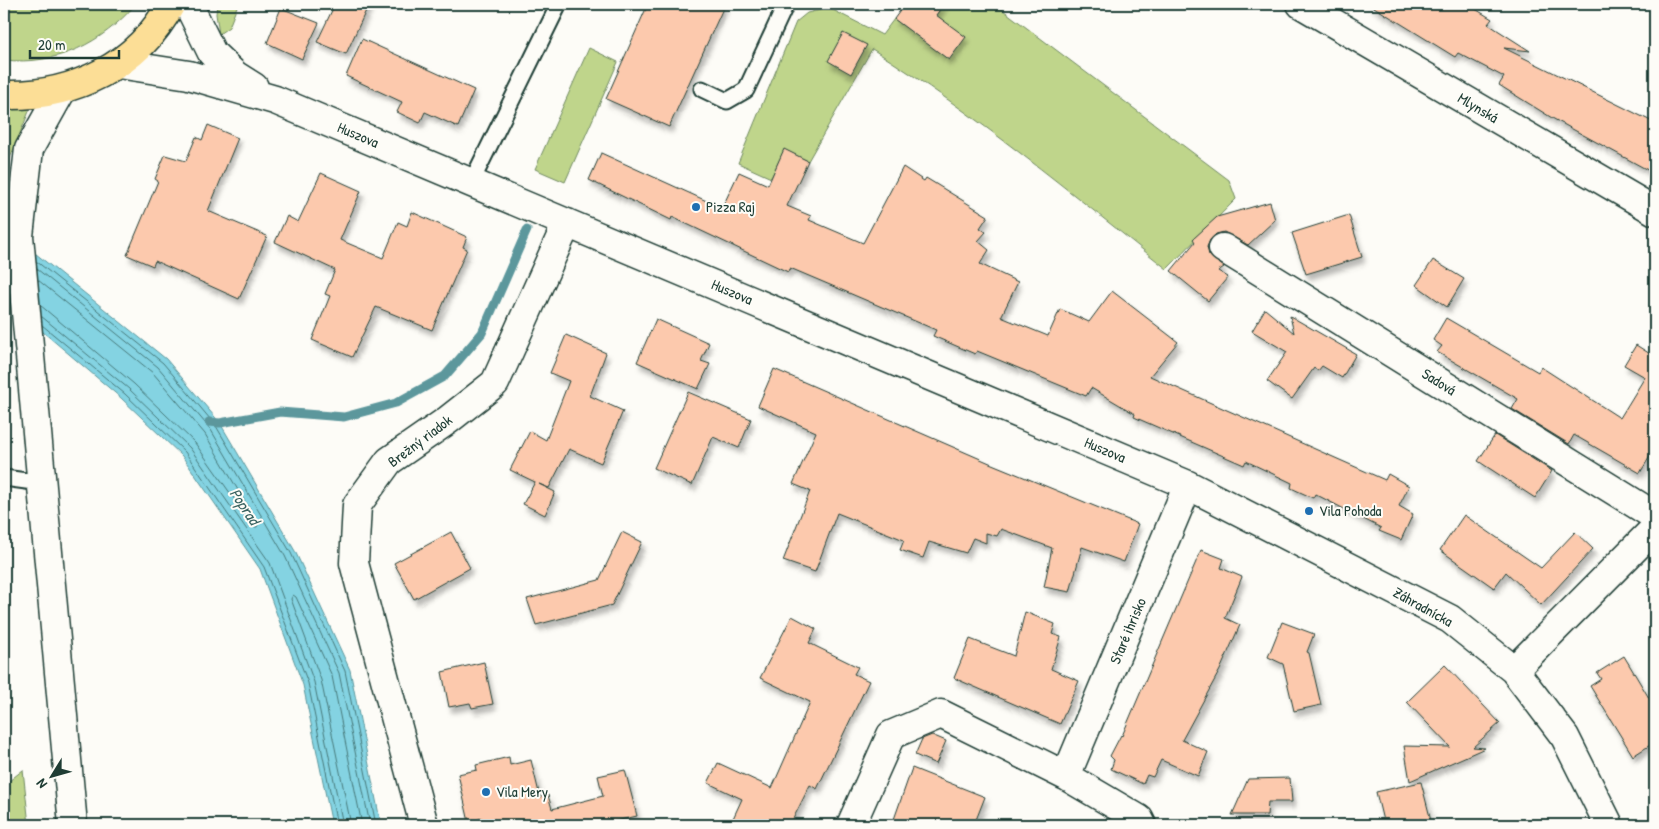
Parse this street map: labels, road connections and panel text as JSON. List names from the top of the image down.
{
  "streets": {
    "street": [
      "Mlynská",
      "Huszova",
      "Sadová",
      "Brežný riadok",
      "Záhradnícka",
      "Staré ihrisko"
    ]
  },
  "crossings": [
    ["Huszova", "Brežný riadok"],
    ["Huszova", "Záhradnícka"],
    ["Huszova", "Staré ihrisko"],
    ["Záhradnícka", "Staré ihrisko"]
  ],
  "water": ["Poprad"],
  "places": ["Pizza Raj", "Vila Pohoda", "Vila Mery"],
  "scale_bar": "20 m",
  "north": "bottom left"
}
